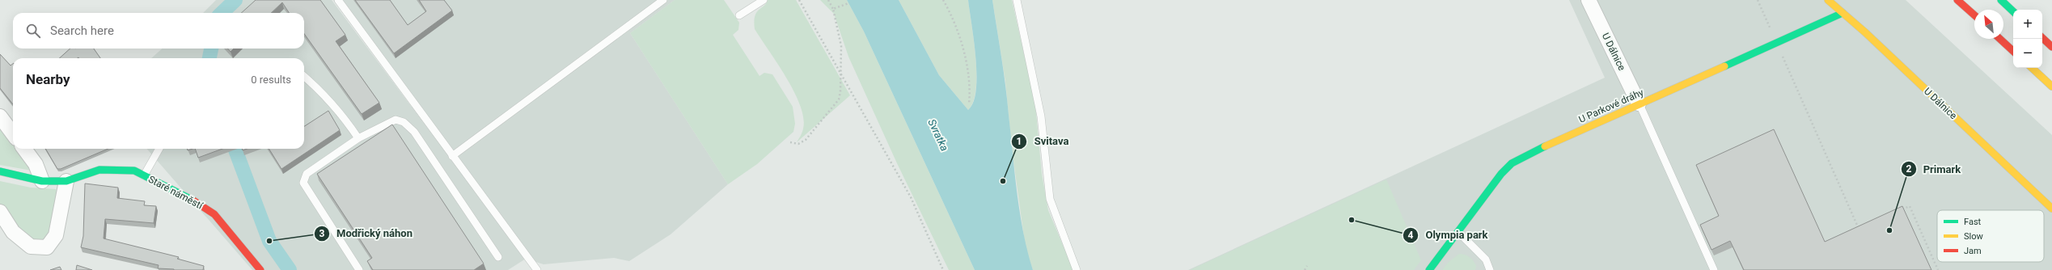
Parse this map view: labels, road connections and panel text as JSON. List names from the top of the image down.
{
  "streets": {
    "main road": ["U Dálnice", "U Parkové dráhy", "Staré náměstí"]
  },
  "crossings": [
    ["U Dálnice", "U Parkové dráhy"]
  ],
  "water": ["Svratka"],
  "places": [
    "Svitava",
    "Olympia park",
    "Primark",
    "Modřický náhon"
  ],
  "legend": ["Fast", "Slow", "Jam"],
  "north": "top left",
  "page": {
    "map_buttons": ["+", "−"],
    "search": "Search here",
    "heading": ["Nearby", "0 results"]
  }
}
